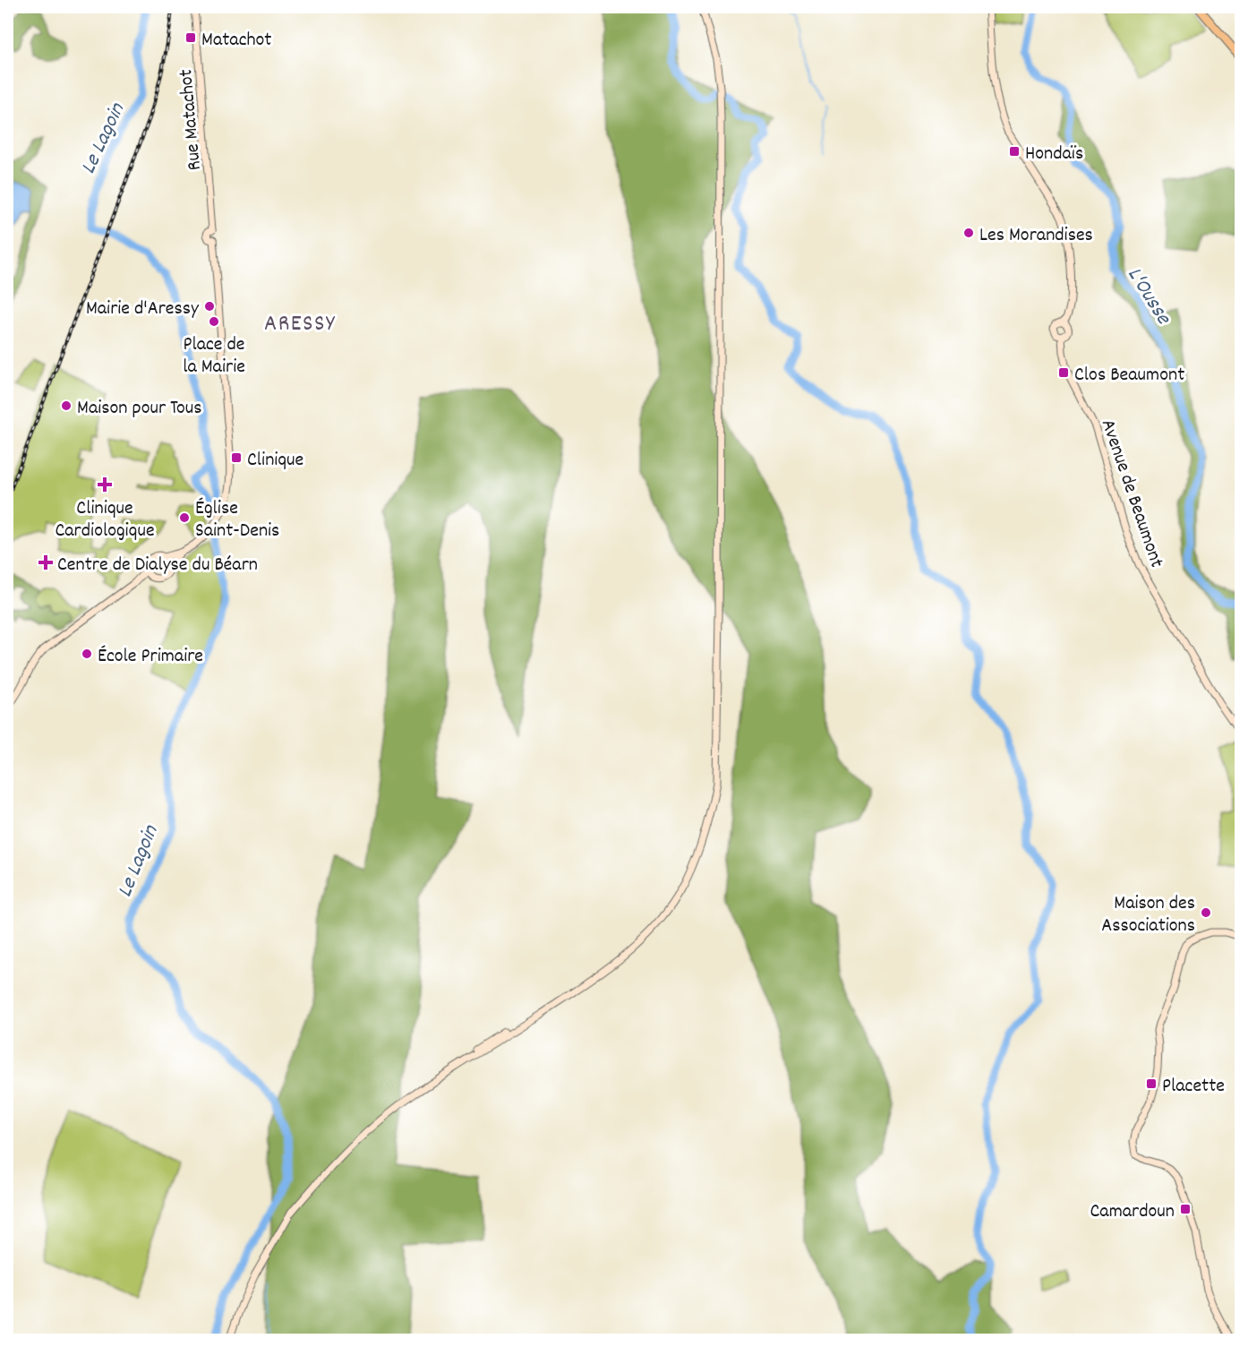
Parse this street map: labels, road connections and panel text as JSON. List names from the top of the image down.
{
  "streets": {
    "main road": ["Rue Matachot", "Avenue de Beaumont"]
  },
  "districts": ["ARESSY"],
  "water": ["Le Lagoin", "L'Ousse"],
  "places": {
    "transit": [
      "Matachot",
      "Hondaïs",
      "Clos Beaumont",
      "Clinique",
      "Placette",
      "Camardoun"
    ],
    "other": [
      "Les Morandises",
      "Mairie d'Aressy",
      "Place de la Mairie",
      "Maison pour Tous",
      "Église Saint-Denis",
      "École Primaire",
      "Maison des Associations"
    ],
    "health": ["Clinique Cardiologique", "Centre de Dialyse du Béarn"]
  }
}
